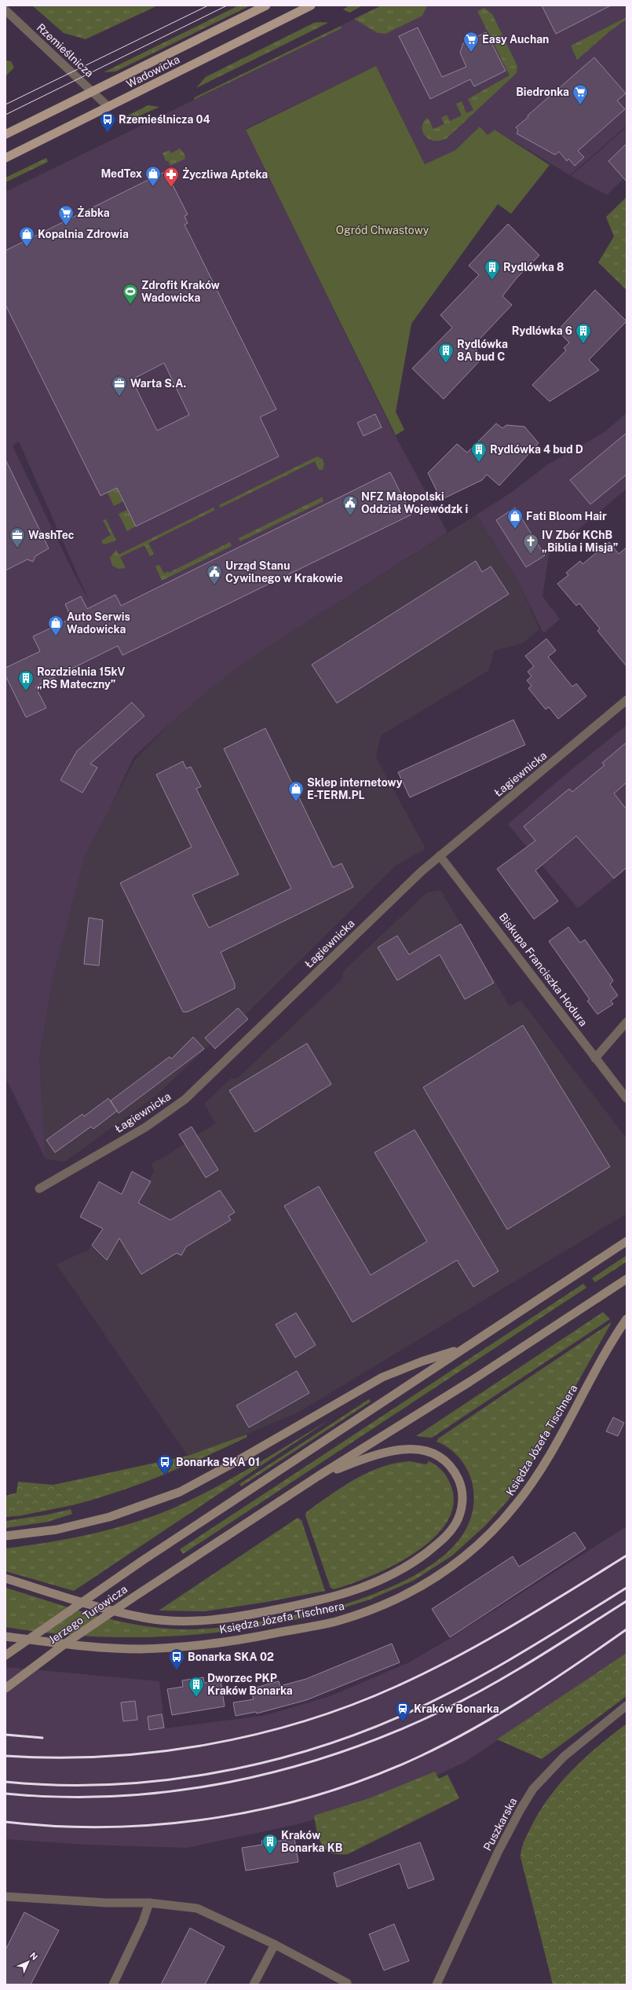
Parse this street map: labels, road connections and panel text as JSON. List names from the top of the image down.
{
  "streets": {
    "main road": ["Wadowicka", "Księdza Józefa Tischnera", "Jerzego Turowicza"],
    "street": [
      "Rzemieślnicza",
      "Łagiewnicka",
      "Biskupa Franciszka Hodura",
      "Puszkarska"
    ]
  },
  "crossings": [
    ["Rzemieślnicza", "Wadowicka"],
    ["Łagiewnicka", "Biskupa Franciszka Hodura"]
  ],
  "parks": ["Ogród Chwastowy"],
  "places": {
    "supermarket": ["Easy Auchan", "Biedronka", "Żabka"],
    "bus stop": ["Rzemieślnicza 04", "Bonarka SKA 01", "Bonarka SKA 02"],
    "shop": [
      "MedTex",
      "Kopalnia Zdrowia",
      "Fati Bloom Hair",
      "Auto Serwis Wadowicka",
      "Sklep internetowy E-TERM.PL"
    ],
    "pharmacy": ["Życzliwa Apteka"],
    "building": [
      "Rydlówka 8",
      "Rydlówka 6",
      "Rydlówka 8A bud C",
      "Rydlówka 4 bud D",
      "Rozdzielnia 15kV „RS Mateczny”",
      "Dworzec PKP Kraków Bonarka",
      "Kraków Bonarka KB"
    ],
    "sports": ["Zdrofit Kraków Wadowicka"],
    "office": ["Warta S.A.", "WashTec"],
    "public building": ["NFZ Małopolski Oddział Wojewódzk i", "Urząd Stanu Cywilnego w Krakowie"],
    "church": ["IV Zbór KChB „Biblia i Misja”"],
    "station": ["Kraków Bonarka"]
  },
  "north": "top right"
}
